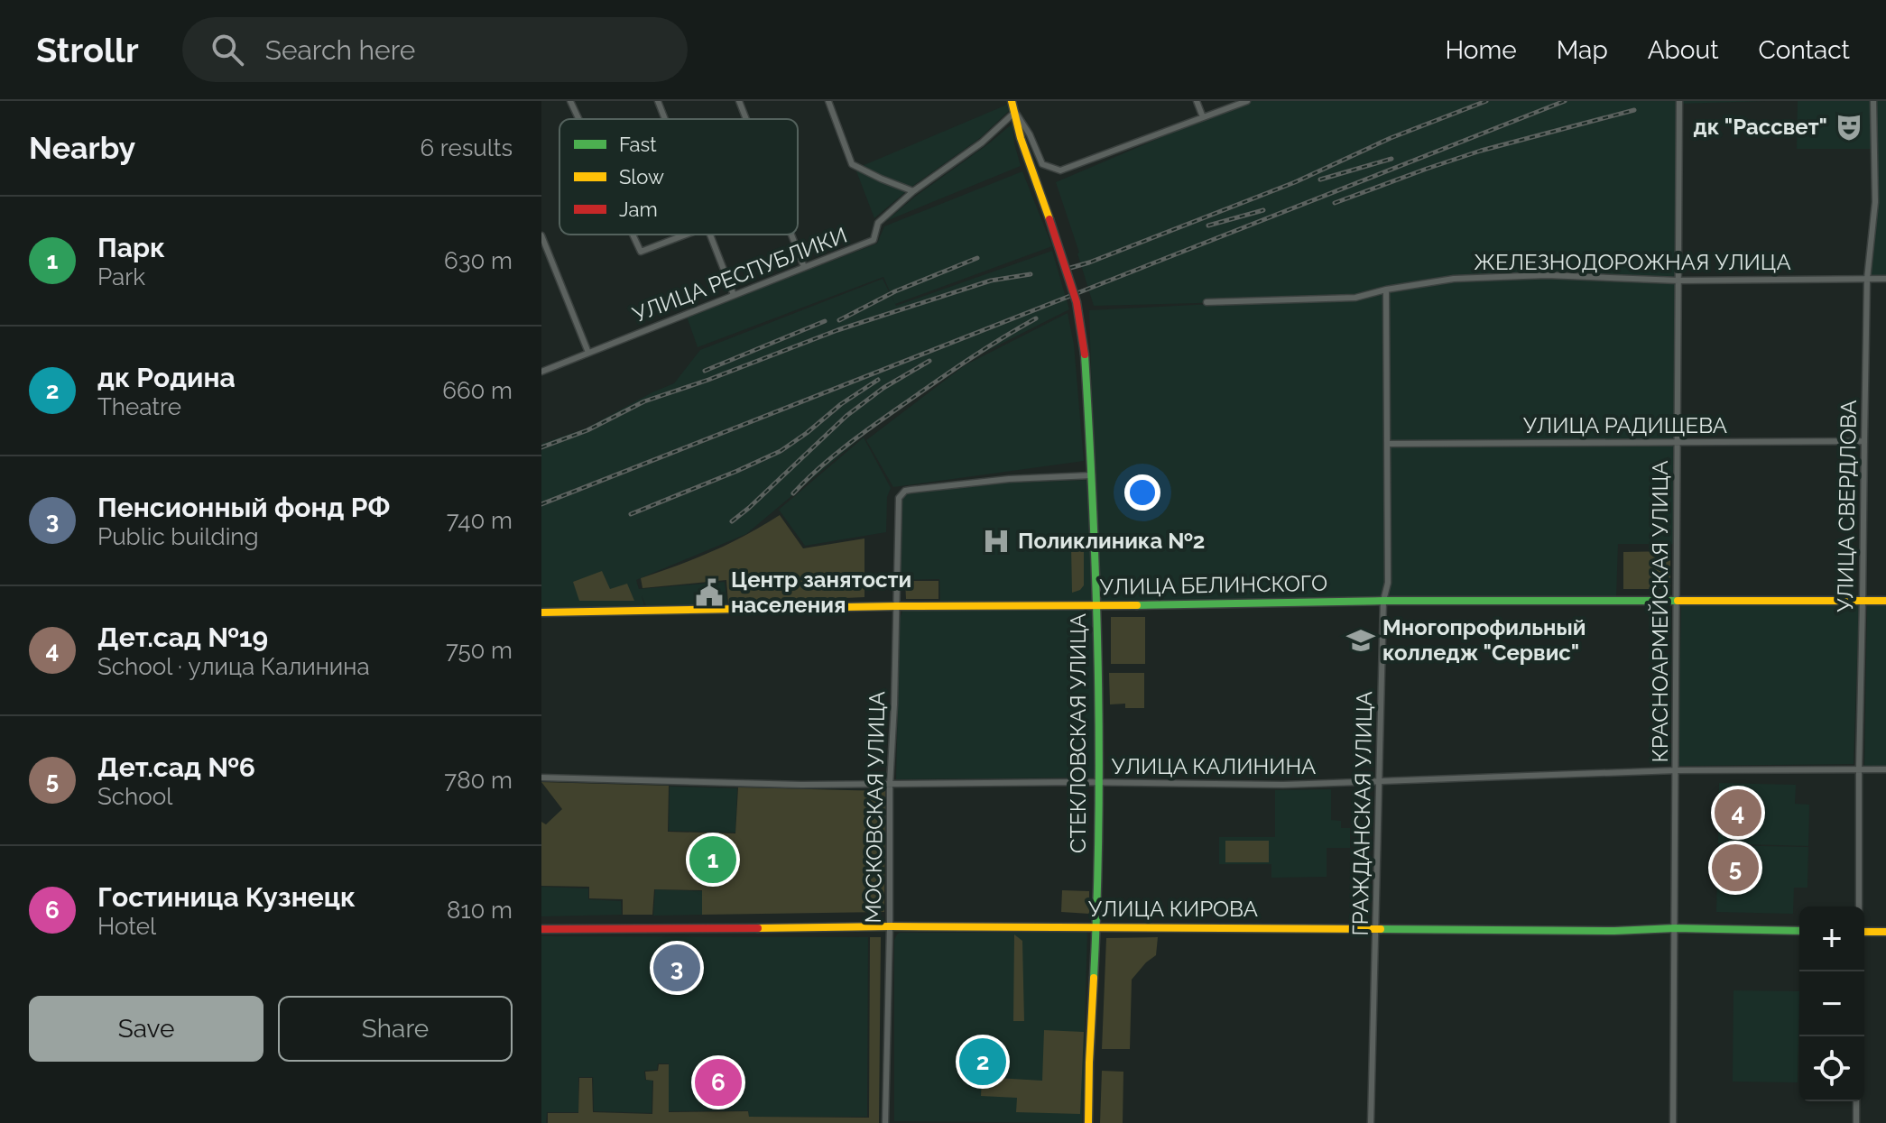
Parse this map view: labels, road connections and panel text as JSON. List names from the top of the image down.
{
  "streets": {
    "street": [
      "ЖЕЛЕЗНОДОРОЖНАЯ УЛИЦА",
      "УЛИЦА РЕСПУБЛИКИ",
      "УЛИЦА РАДИЩЕВА",
      "УЛИЦА СВЕРДЛОВА",
      "УЛИЦА БЕЛИНСКОГО",
      "КРАСНОАРМЕЙСКАЯ УЛИЦА",
      "СТЕКЛОВСКАЯ УЛИЦА",
      "УЛИЦА КАЛИНИНА",
      "МОСКОВСКАЯ УЛИЦА",
      "ГРАЖДАНСКАЯ УЛИЦА",
      "УЛИЦА КИРОВА"
    ]
  },
  "crossings": [
    ["ЖЕЛЕЗНОДОРОЖНАЯ УЛИЦА", "УЛИЦА СВЕРДЛОВА"],
    ["ЖЕЛЕЗНОДОРОЖНАЯ УЛИЦА", "КРАСНОАРМЕЙСКАЯ УЛИЦА"],
    ["ЖЕЛЕЗНОДОРОЖНАЯ УЛИЦА", "ГРАЖДАНСКАЯ УЛИЦА"],
    ["УЛИЦА РЕСПУБЛИКИ", "СТЕКЛОВСКАЯ УЛИЦА"],
    ["УЛИЦА РАДИЩЕВА", "УЛИЦА СВЕРДЛОВА"],
    ["УЛИЦА РАДИЩЕВА", "КРАСНОАРМЕЙСКАЯ УЛИЦА"],
    ["УЛИЦА РАДИЩЕВА", "ГРАЖДАНСКАЯ УЛИЦА"],
    ["УЛИЦА СВЕРДЛОВА", "УЛИЦА БЕЛИНСКОГО"],
    ["УЛИЦА СВЕРДЛОВА", "УЛИЦА КАЛИНИНА"],
    ["УЛИЦА БЕЛИНСКОГО", "КРАСНОАРМЕЙСКАЯ УЛИЦА"],
    ["УЛИЦА БЕЛИНСКОГО", "СТЕКЛОВСКАЯ УЛИЦА"],
    ["УЛИЦА БЕЛИНСКОГО", "МОСКОВСКАЯ УЛИЦА"],
    ["УЛИЦА БЕЛИНСКОГО", "ГРАЖДАНСКАЯ УЛИЦА"],
    ["КРАСНОАРМЕЙСКАЯ УЛИЦА", "УЛИЦА КАЛИНИНА"],
    ["КРАСНОАРМЕЙСКАЯ УЛИЦА", "УЛИЦА КИРОВА"],
    ["СТЕКЛОВСКАЯ УЛИЦА", "УЛИЦА КАЛИНИНА"],
    ["СТЕКЛОВСКАЯ УЛИЦА", "МОСКОВСКАЯ УЛИЦА"],
    ["СТЕКЛОВСКАЯ УЛИЦА", "УЛИЦА КИРОВА"],
    ["УЛИЦА КАЛИНИНА", "МОСКОВСКАЯ УЛИЦА"],
    ["УЛИЦА КАЛИНИНА", "ГРАЖДАНСКАЯ УЛИЦА"],
    ["МОСКОВСКАЯ УЛИЦА", "УЛИЦА КИРОВА"],
    ["ГРАЖДАНСКАЯ УЛИЦА", "УЛИЦА КИРОВА"]
  ],
  "places": {
    "theatre": ["дк \"Рассвет\""],
    "hospital": ["Поликлиника №2"],
    "public building": ["Центр занятости населения"],
    "school or university": ["Многопрофильный колледж \"Сервис\""]
  },
  "legend": ["Fast", "Slow", "Jam"],
  "page": {
    "header": "Strollr",
    "search": "Search here",
    "nav": [
      "Home",
      "Map",
      "About",
      "Contact"
    ],
    "heading": ["Nearby", "6 results"],
    "list": [
      {
        "mark": "1",
        "name": "Парк",
        "note": "Park",
        "value": "630 m"
      },
      {
        "mark": "2",
        "name": "дк Родина",
        "note": "Theatre",
        "value": "660 m"
      },
      {
        "mark": "3",
        "name": "Пенсионный фонд РФ",
        "note": "Public building",
        "value": "740 m"
      },
      {
        "mark": "4",
        "name": "Дет.сад №19",
        "note": "School · улица Калинина",
        "value": "750 m"
      },
      {
        "mark": "5",
        "name": "Дет.сад №6",
        "note": "School",
        "value": "780 m"
      },
      {
        "mark": "6",
        "name": "Гостиница Кузнецк",
        "note": "Hotel",
        "value": "810 m"
      }
    ],
    "pins": [
      "4",
      "1",
      "5",
      "3",
      "2",
      "6"
    ],
    "map_buttons": ["+", "−"],
    "buttons": ["Save", "Share"]
  }
}
